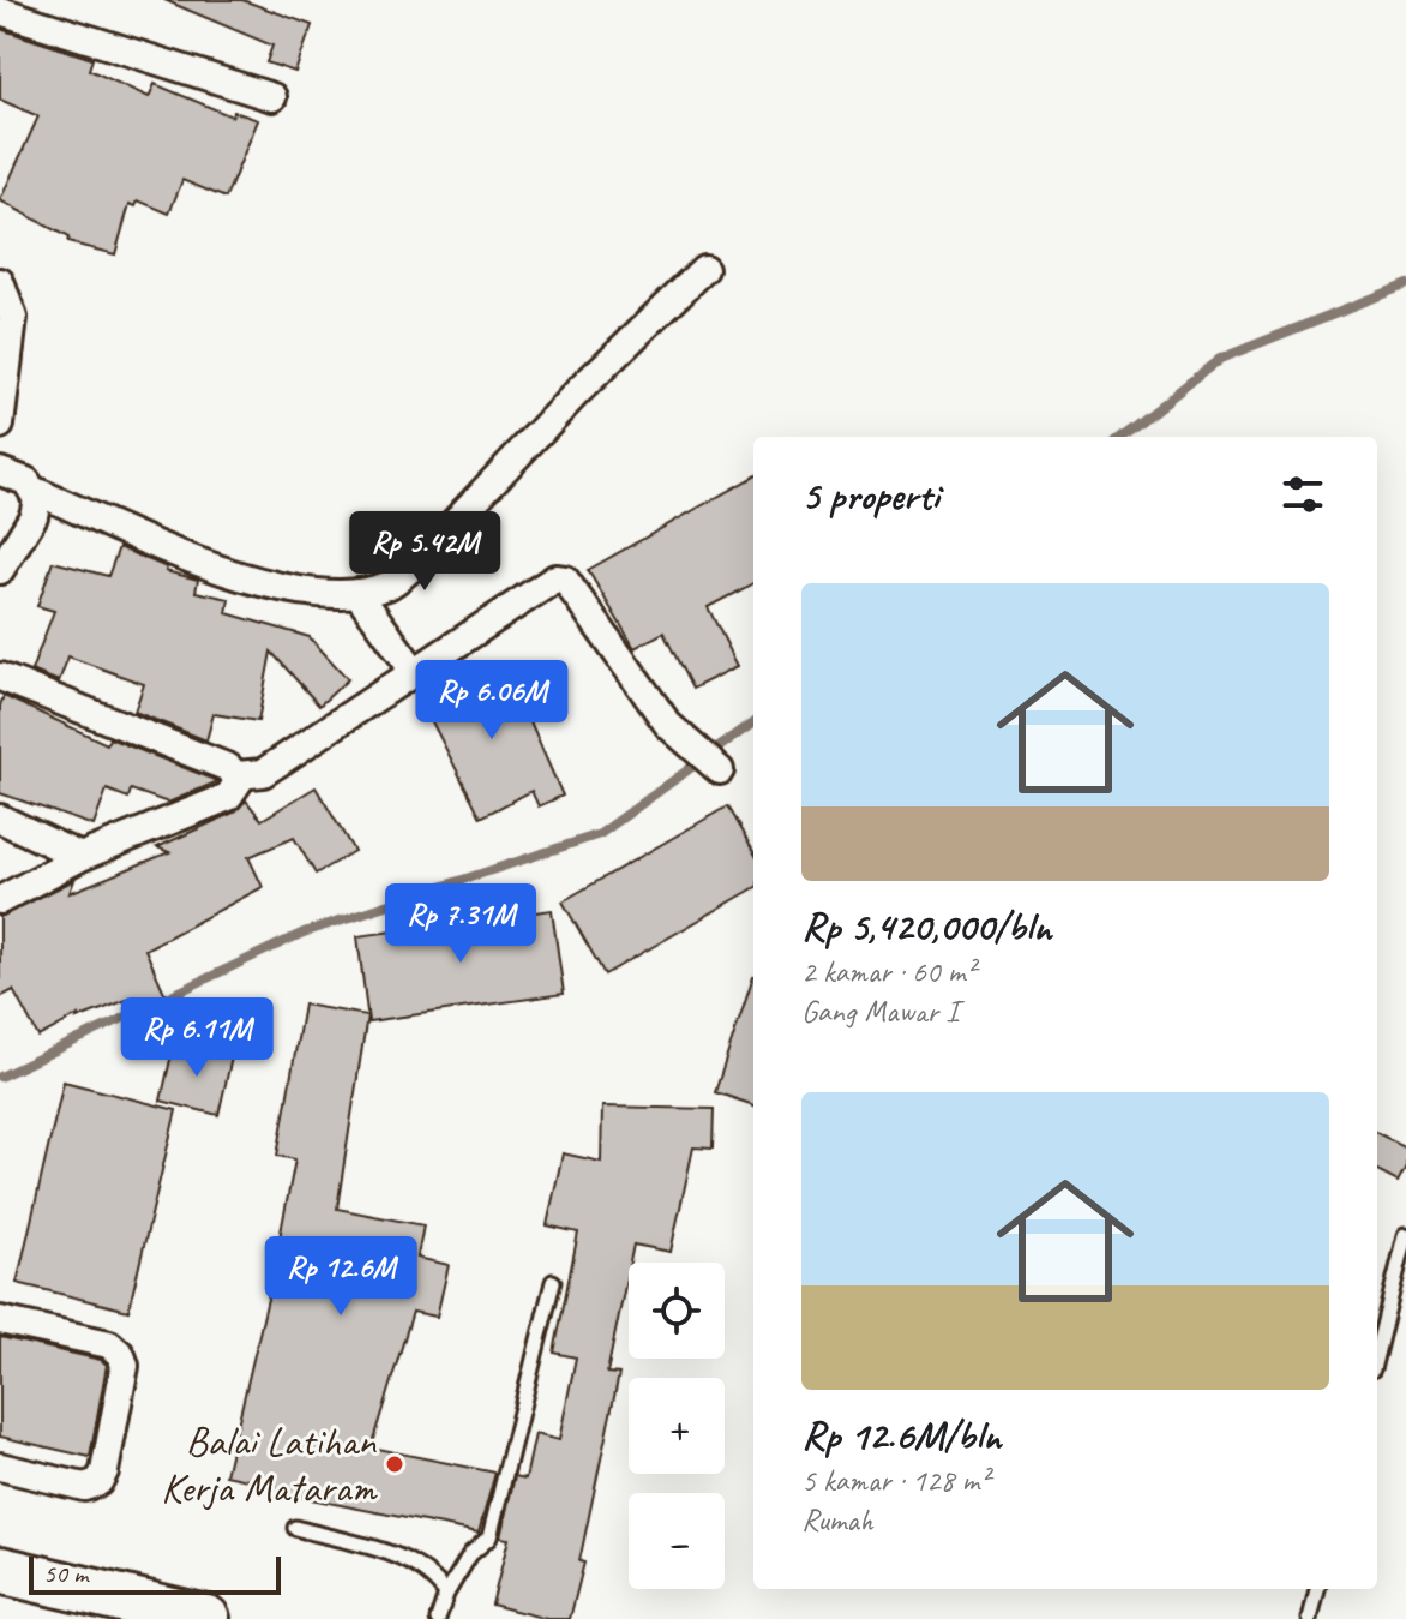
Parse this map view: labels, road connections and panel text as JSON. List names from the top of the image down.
{
  "places": ["Balai Latihan Kerja Mataram"],
  "scale_bar": "50 m",
  "page": {
    "heading": "5 properti",
    "price": [
      "Rp 5.42M",
      "Rp 6.06M",
      "Rp 7.31M",
      "Rp 6.11M",
      "Rp 12.6M"
    ],
    "list": [
      {
        "name": "Rp 5,420,000/bln",
        "note": "2 kamar · 60 m² · Gang Mawar I"
      },
      {
        "name": "Rp 12.6M/bln",
        "note": "5 kamar · 128 m² · Rumah"
      }
    ],
    "map_buttons": ["+", "−"],
    "scale": "50 m"
  }
}
